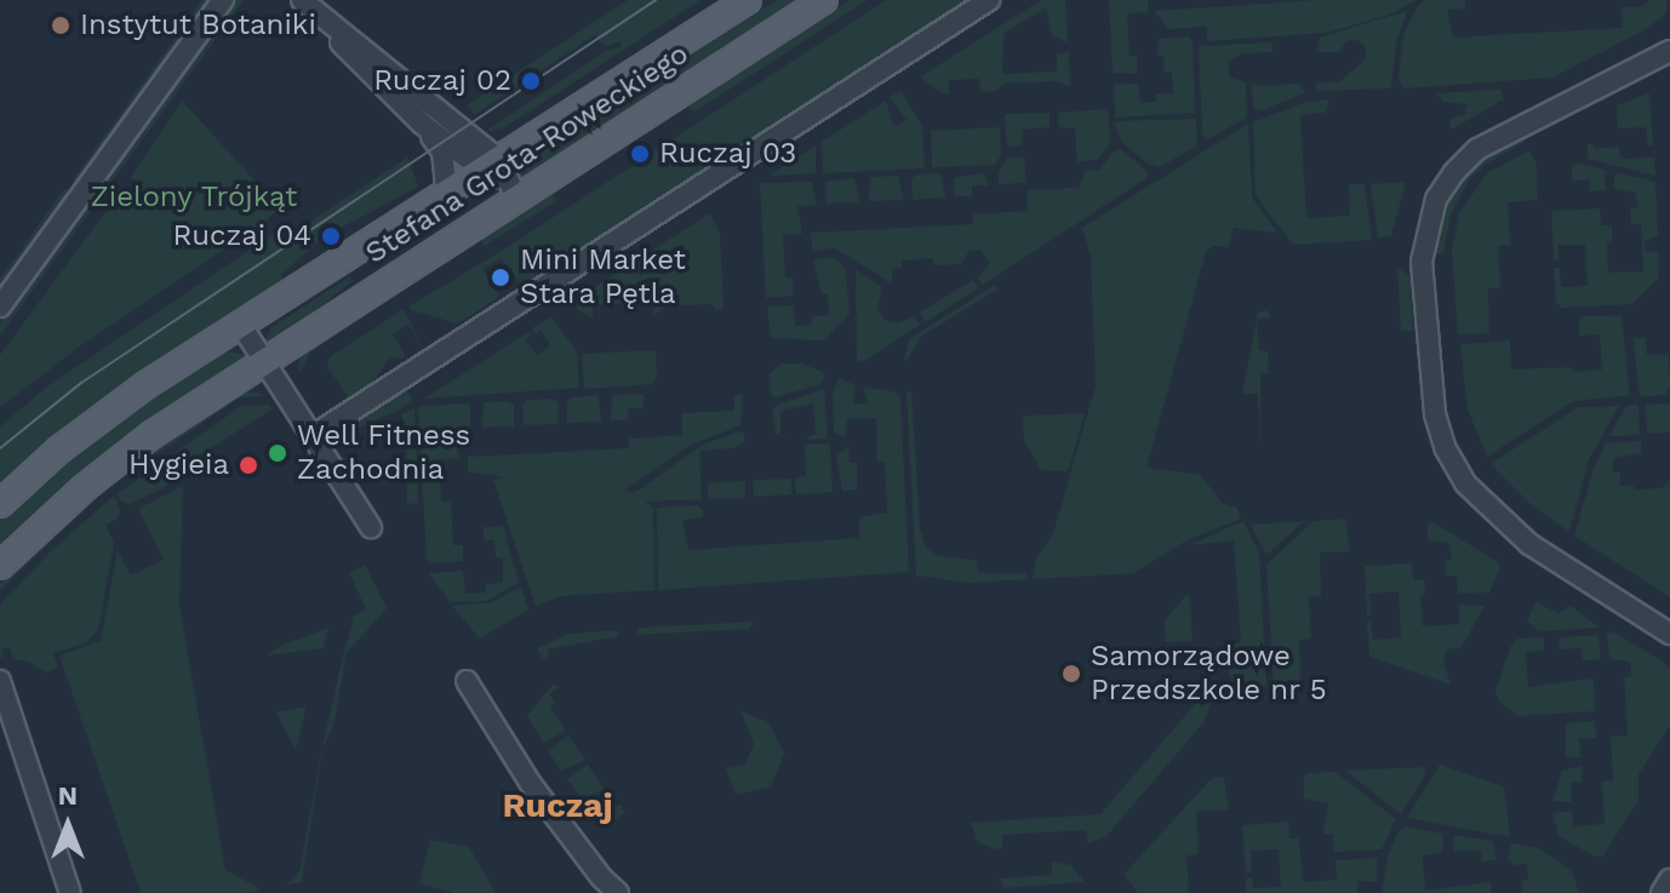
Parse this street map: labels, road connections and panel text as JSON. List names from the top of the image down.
{
  "streets": {
    "main road": ["Stefana Grota-Roweckiego"]
  },
  "districts": ["Ruczaj"],
  "parks": ["Zielony Trójkąt"],
  "places": [
    "Instytut Botaniki",
    "Ruczaj 02",
    "Ruczaj 03",
    "Ruczaj 04",
    "Mini Market Stara Pętla",
    "Well Fitness Zachodnia",
    "Hygieia",
    "Samorządowe Przedszkole nr 5"
  ],
  "north": "top"
}
